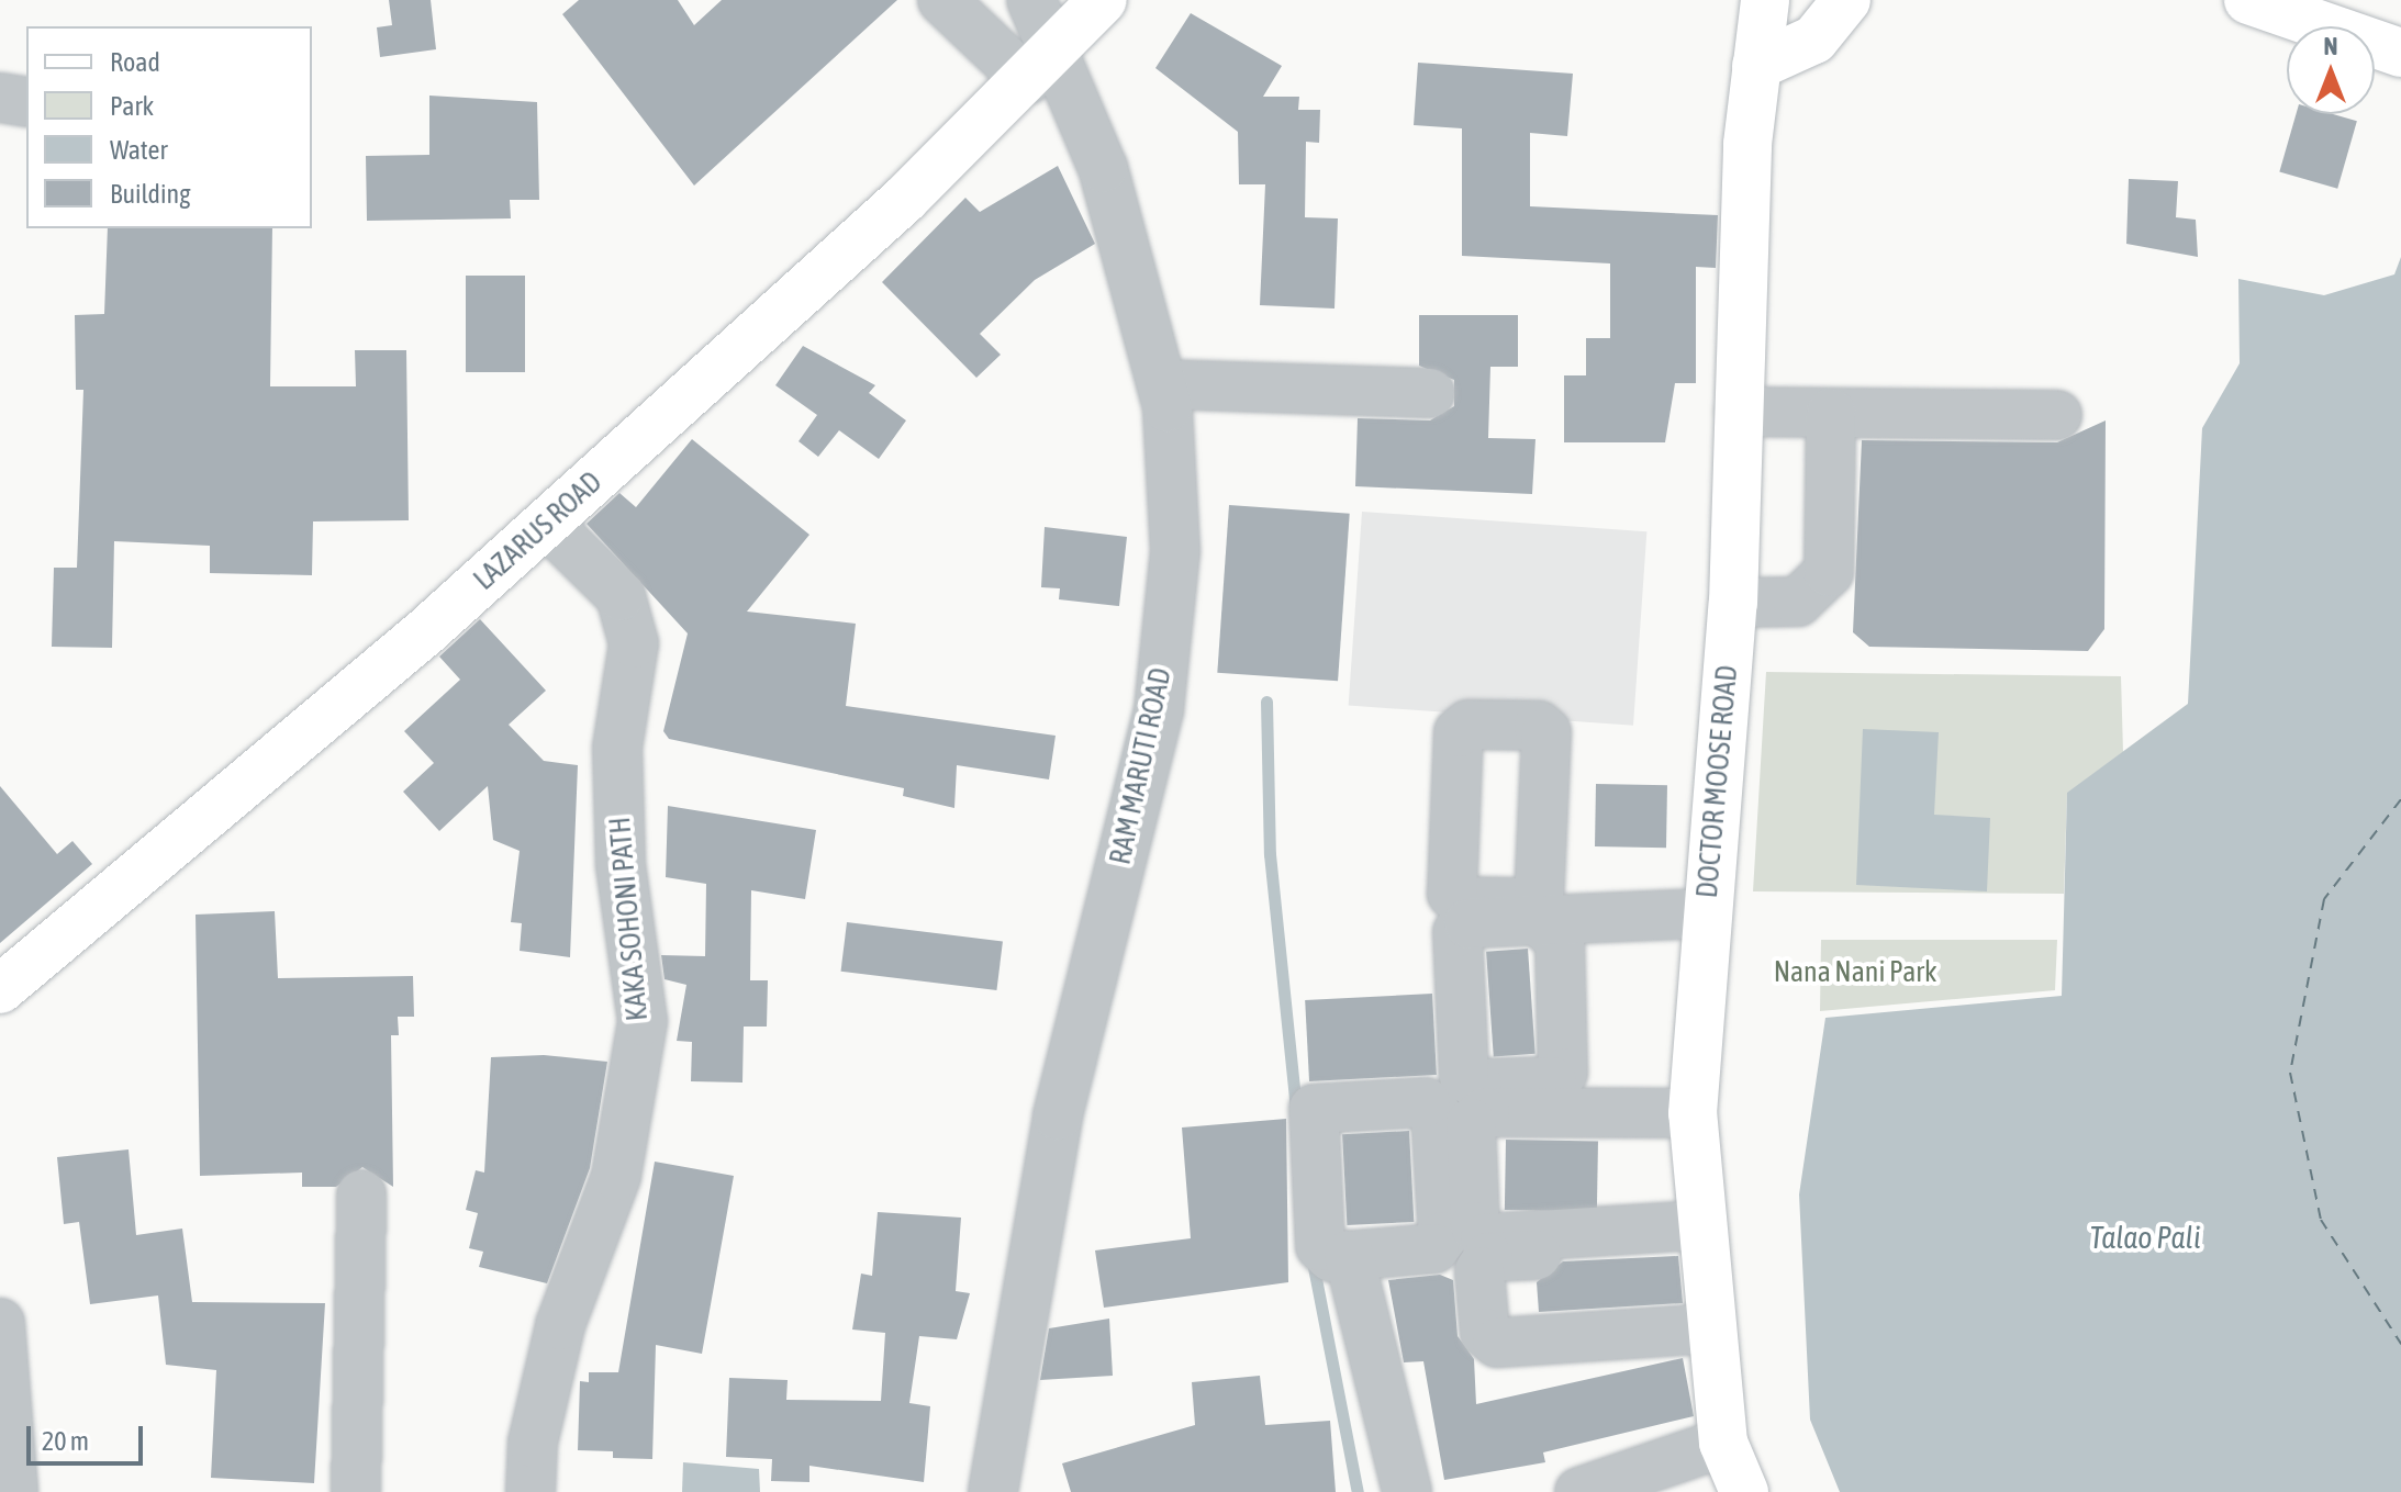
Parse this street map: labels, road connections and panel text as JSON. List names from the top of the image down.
{
  "streets": {
    "main road": ["LAZARUS ROAD", "DOCTOR MOOSE ROAD"],
    "street": ["RAM MARUTI ROAD", "KAKA SOHONI PATH"]
  },
  "crossings": [
    ["LAZARUS ROAD", "RAM MARUTI ROAD"],
    ["LAZARUS ROAD", "KAKA SOHONI PATH"]
  ],
  "water": ["Talao Pali"],
  "parks": ["Nana Nani Park"],
  "legend": [
    "Road",
    "Park",
    "Water",
    "Building"
  ],
  "scale_bar": "20 m",
  "north": "top"
}
